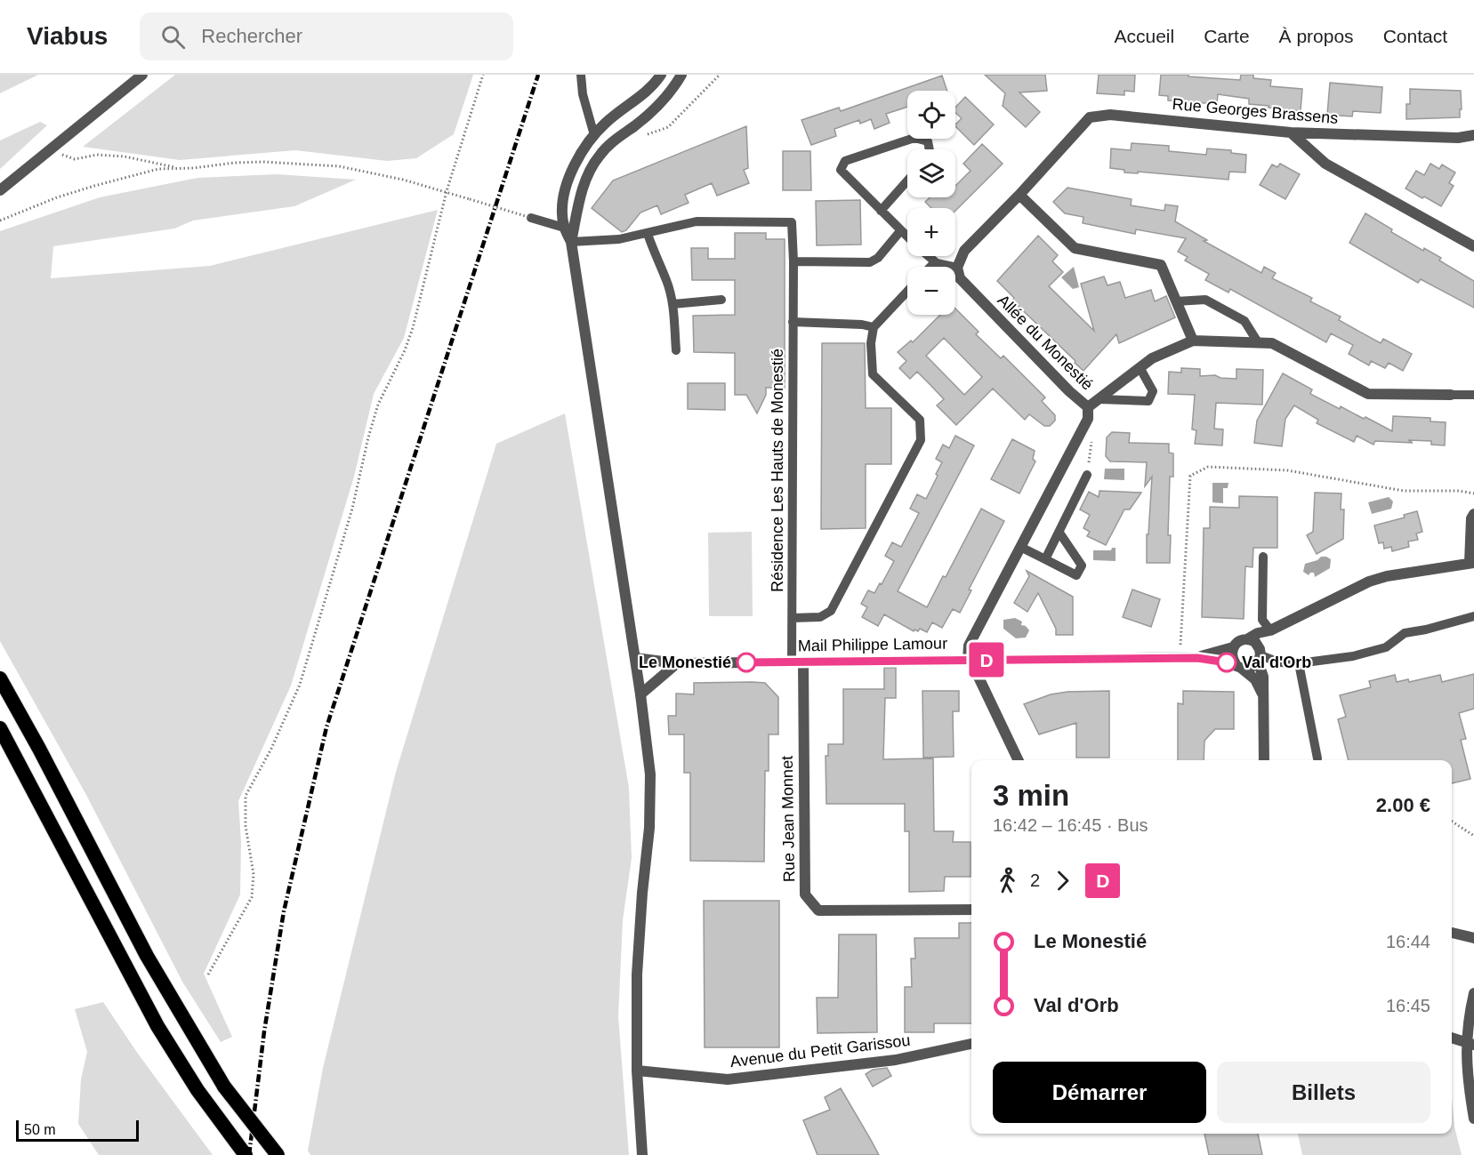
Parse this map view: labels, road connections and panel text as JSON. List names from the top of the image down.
{
  "streets": {
    "street": [
      "Rue Georges Brassens",
      "Allée du Monestié",
      "Mail Philippe Lamour",
      "Rue Jean Monnet",
      "Avenue du Petit Garissou"
    ],
    "lane": ["Résidence Les Hauts de Monestié"]
  },
  "crossings": [
    ["Allée du Monestié", "Mail Philippe Lamour"],
    ["Résidence Les Hauts de Monestié", "Mail Philippe Lamour"],
    ["Résidence Les Hauts de Monestié", "Rue Jean Monnet"],
    ["Mail Philippe Lamour", "Rue Jean Monnet"]
  ],
  "places": ["Le Monestié", "Val d'Orb"],
  "lines": ["bus line D"],
  "scale_bar": "50 m",
  "page": {
    "header": "Viabus",
    "search": "Rechercher",
    "nav": [
      "Accueil",
      "Carte",
      "À propos",
      "Contact"
    ],
    "on_map": "D",
    "map_buttons": ["+", "−"],
    "heading": ["3 min", "16:42 – 16:45 · Bus", "2.00 €"],
    "legs": ["2", "D"],
    "list": [
      {
        "name": "Le Monestié",
        "value": "16:44"
      },
      {
        "name": "Val d'Orb",
        "value": "16:45"
      }
    ],
    "buttons": ["Démarrer", "Billets"],
    "scale": "50 m"
  }
}
